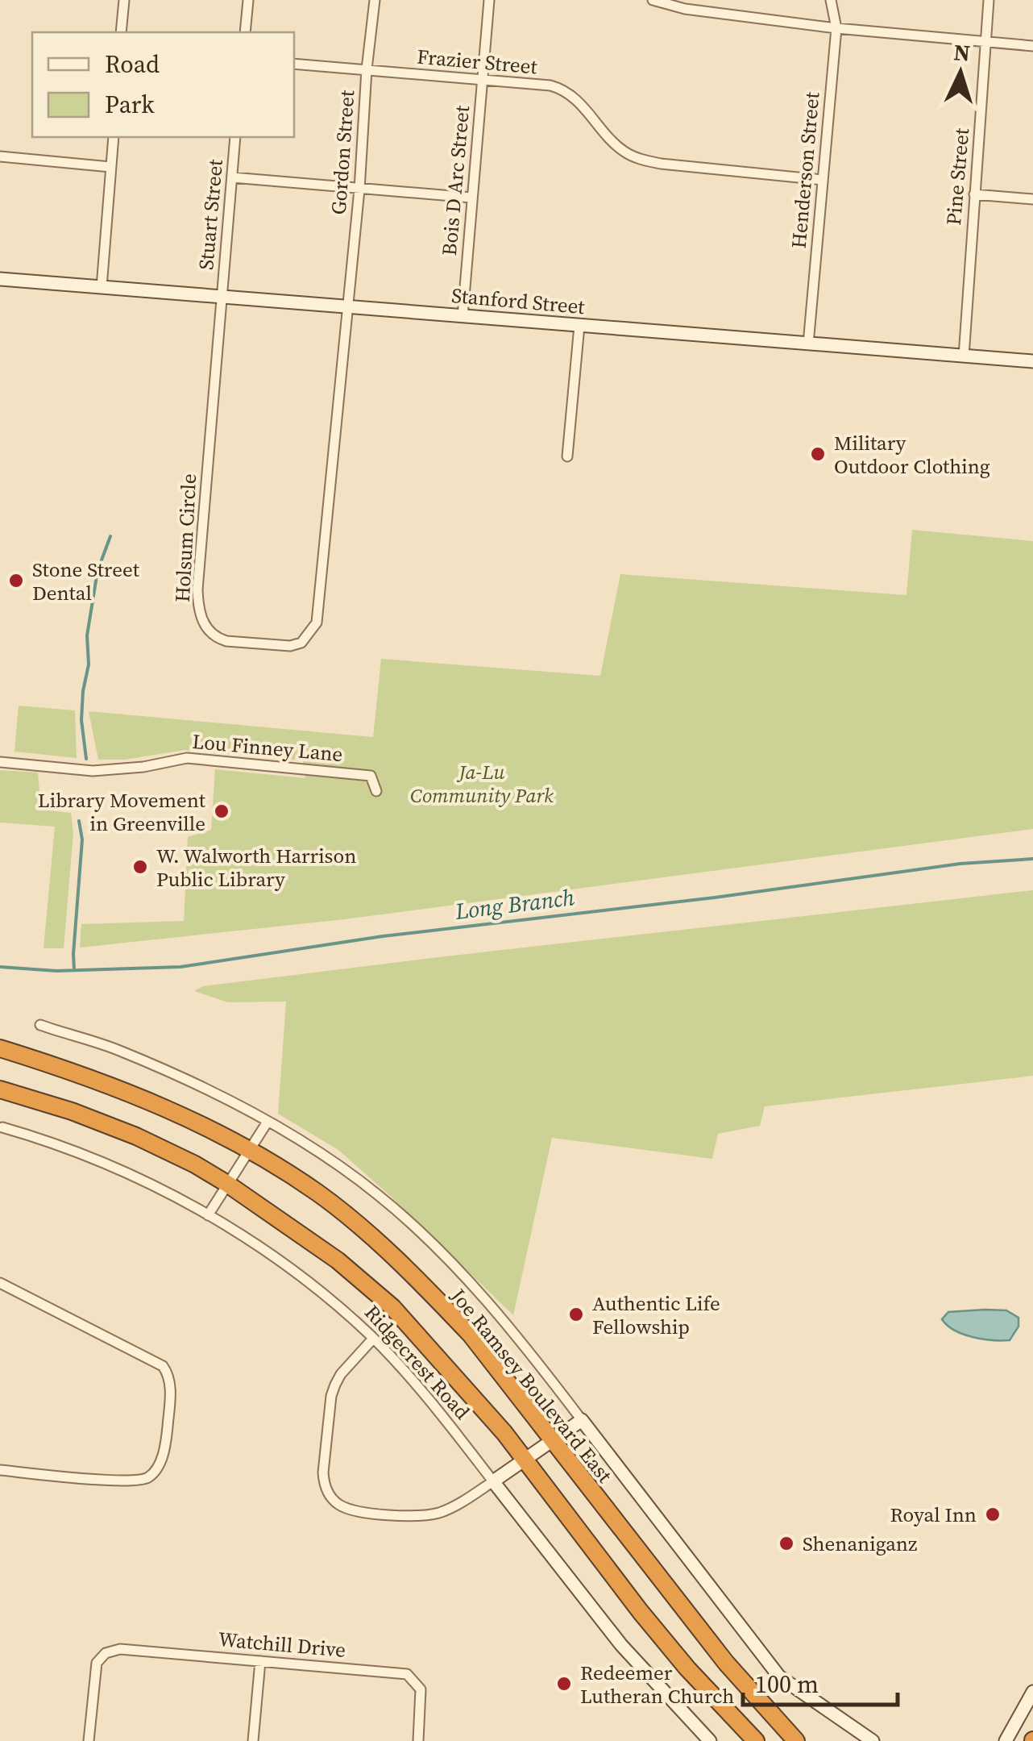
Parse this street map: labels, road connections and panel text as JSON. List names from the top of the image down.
{
  "streets": {
    "highway": ["Joe Ramsey Boulevard East"],
    "street": [
      "Frazier Street",
      "Gordon Street",
      "Henderson Street",
      "Pine Street",
      "Bois D Arc Street",
      "Stuart Street",
      "Stanford Street",
      "Holsum Circle",
      "Lou Finney Lane",
      "Ridgecrest Road",
      "Watchill Drive"
    ]
  },
  "crossings": [
    ["Frazier Street", "Gordon Street"],
    ["Frazier Street", "Henderson Street"],
    ["Frazier Street", "Bois D Arc Street"],
    ["Gordon Street", "Stanford Street"],
    ["Gordon Street", "Holsum Circle"],
    ["Henderson Street", "Stanford Street"],
    ["Pine Street", "Stanford Street"],
    ["Bois D Arc Street", "Stanford Street"],
    ["Stuart Street", "Stanford Street"],
    ["Stuart Street", "Holsum Circle"],
    ["Stanford Street", "Holsum Circle"]
  ],
  "water": ["Long Branch"],
  "parks": ["Ja-Lu Community Park"],
  "places": [
    "Military Outdoor Clothing",
    "Stone Street Dental",
    "Library Movement in Greenville",
    "W. Walworth Harrison Public Library",
    "Authentic Life Fellowship",
    "Royal Inn",
    "Shenaniganz",
    "Redeemer Lutheran Church"
  ],
  "legend": ["Road", "Park"],
  "scale_bar": "100 m",
  "north": "top"
}
